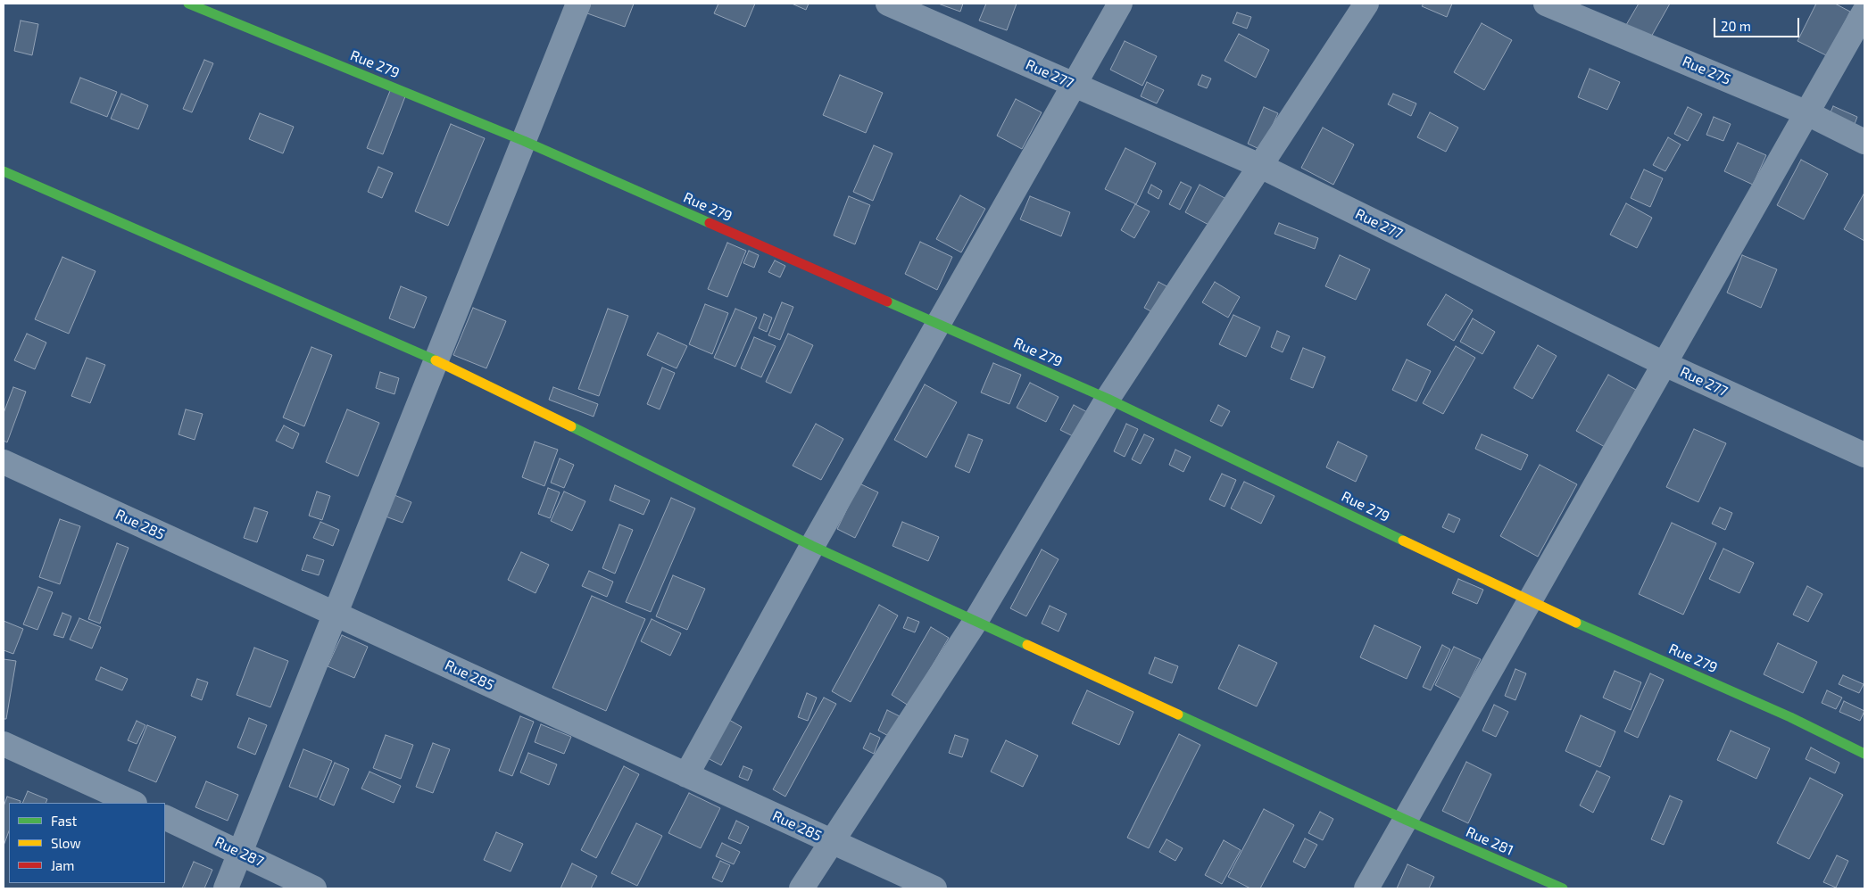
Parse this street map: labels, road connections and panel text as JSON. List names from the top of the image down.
{
  "streets": {
    "street": [
      "Rue 279",
      "Rue 275",
      "Rue 277",
      "Rue 285",
      "Rue 281",
      "Rue 287"
    ]
  },
  "legend": ["Fast", "Slow", "Jam"],
  "scale_bar": "20 m"
}
